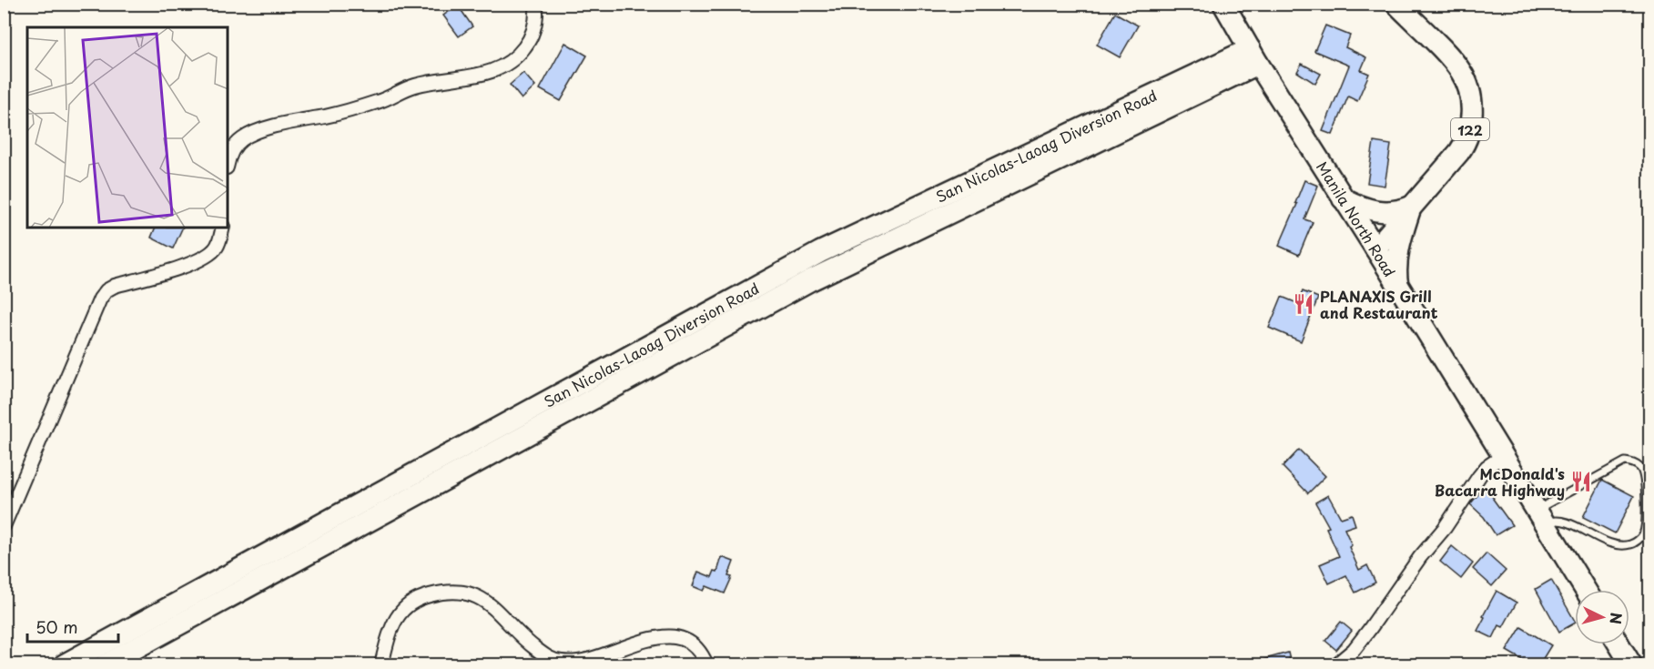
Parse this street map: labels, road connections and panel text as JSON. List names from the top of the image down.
{
  "streets": {
    "main road": ["122", "San Nicolas-Laoag Diversion Road", "Manila North Road"]
  },
  "crossings": [
    ["122", "Manila North Road"],
    ["San Nicolas-Laoag Diversion Road", "Manila North Road"]
  ],
  "places": {
    "restaurant": ["PLANAXIS Grill and Restaurant", "McDonald's Bacarra Highway"]
  },
  "scale_bar": "50 m",
  "north": "right"
}
